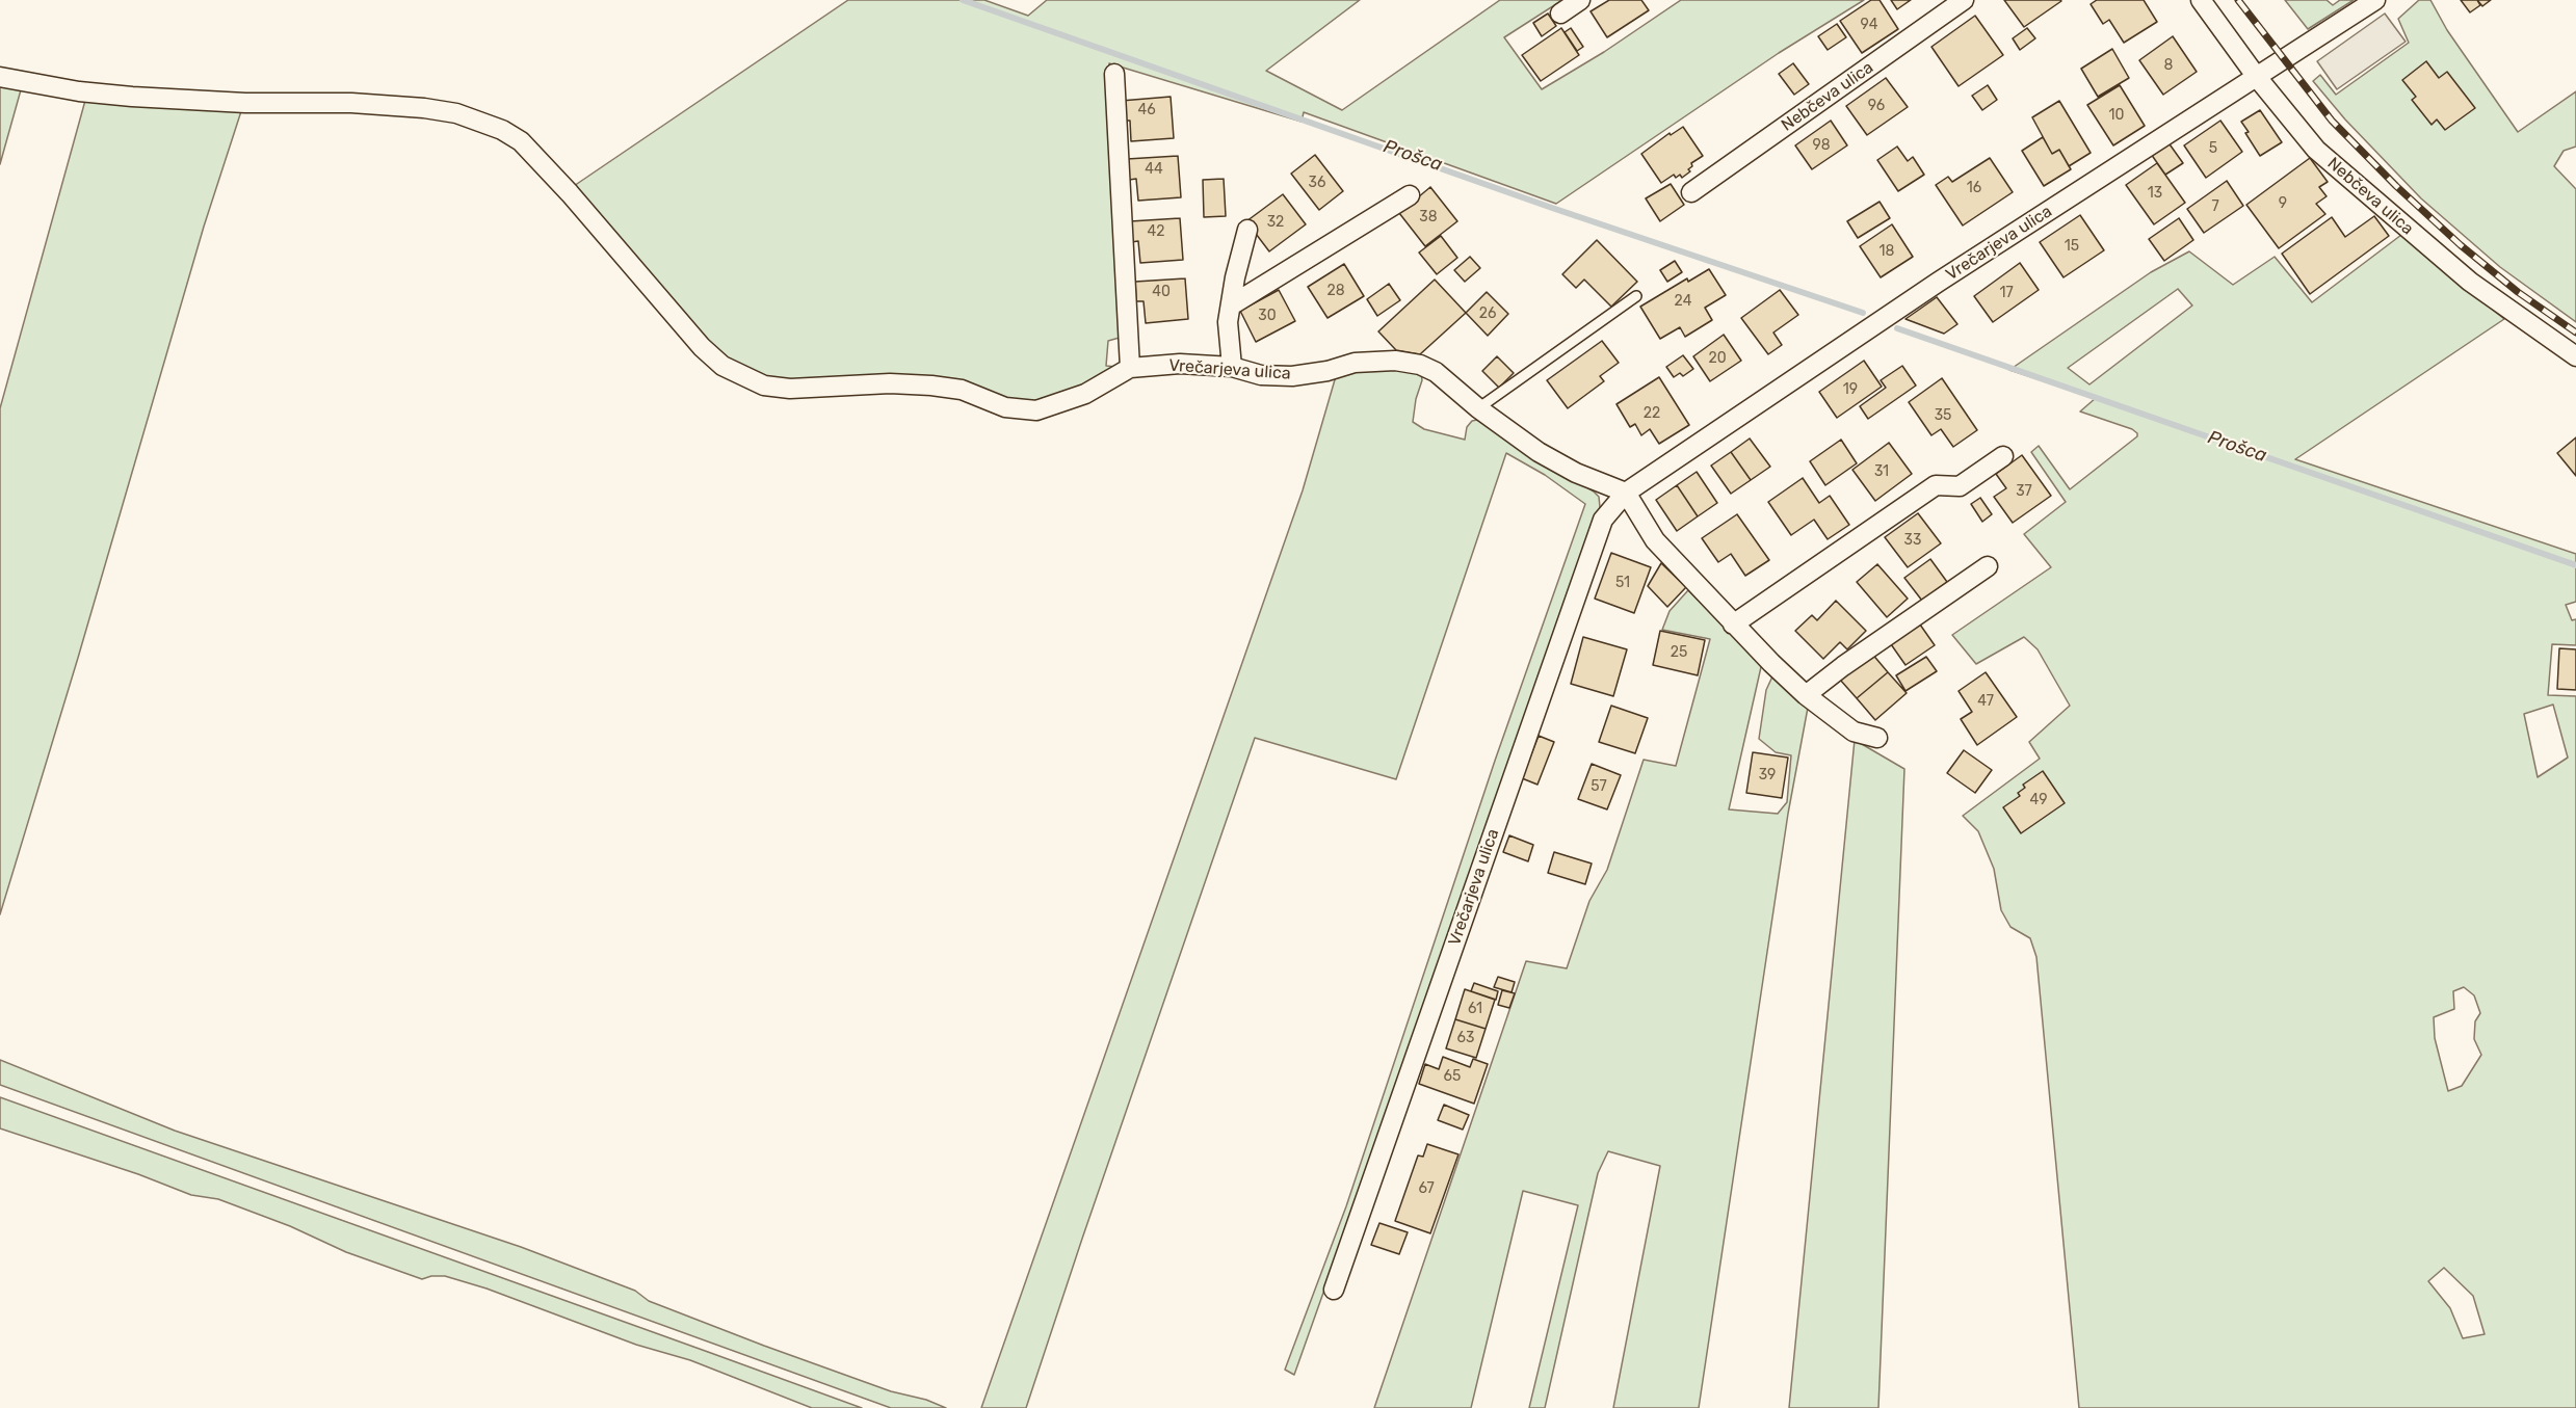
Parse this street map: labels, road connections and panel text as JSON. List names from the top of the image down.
{
  "streets": {
    "street": ["Nebčeva ulica", "Vrečarjeva ulica"]
  },
  "crossings": [
    ["Nebčeva ulica", "Vrečarjeva ulica"]
  ],
  "water": ["Prošca"],
  "house_numbers": [
    "94",
    "8",
    "96",
    "46",
    "10",
    "98",
    "5",
    "44",
    "36",
    "16",
    "13",
    "9",
    "7",
    "38",
    "32",
    "42",
    "15",
    "18",
    "28",
    "40",
    "17",
    "24",
    "26",
    "30",
    "20",
    "19",
    "22",
    "35",
    "31",
    "37",
    "33",
    "51",
    "25",
    "47",
    "39",
    "57",
    "49",
    "61",
    "63",
    "65",
    "67"
  ]
}
